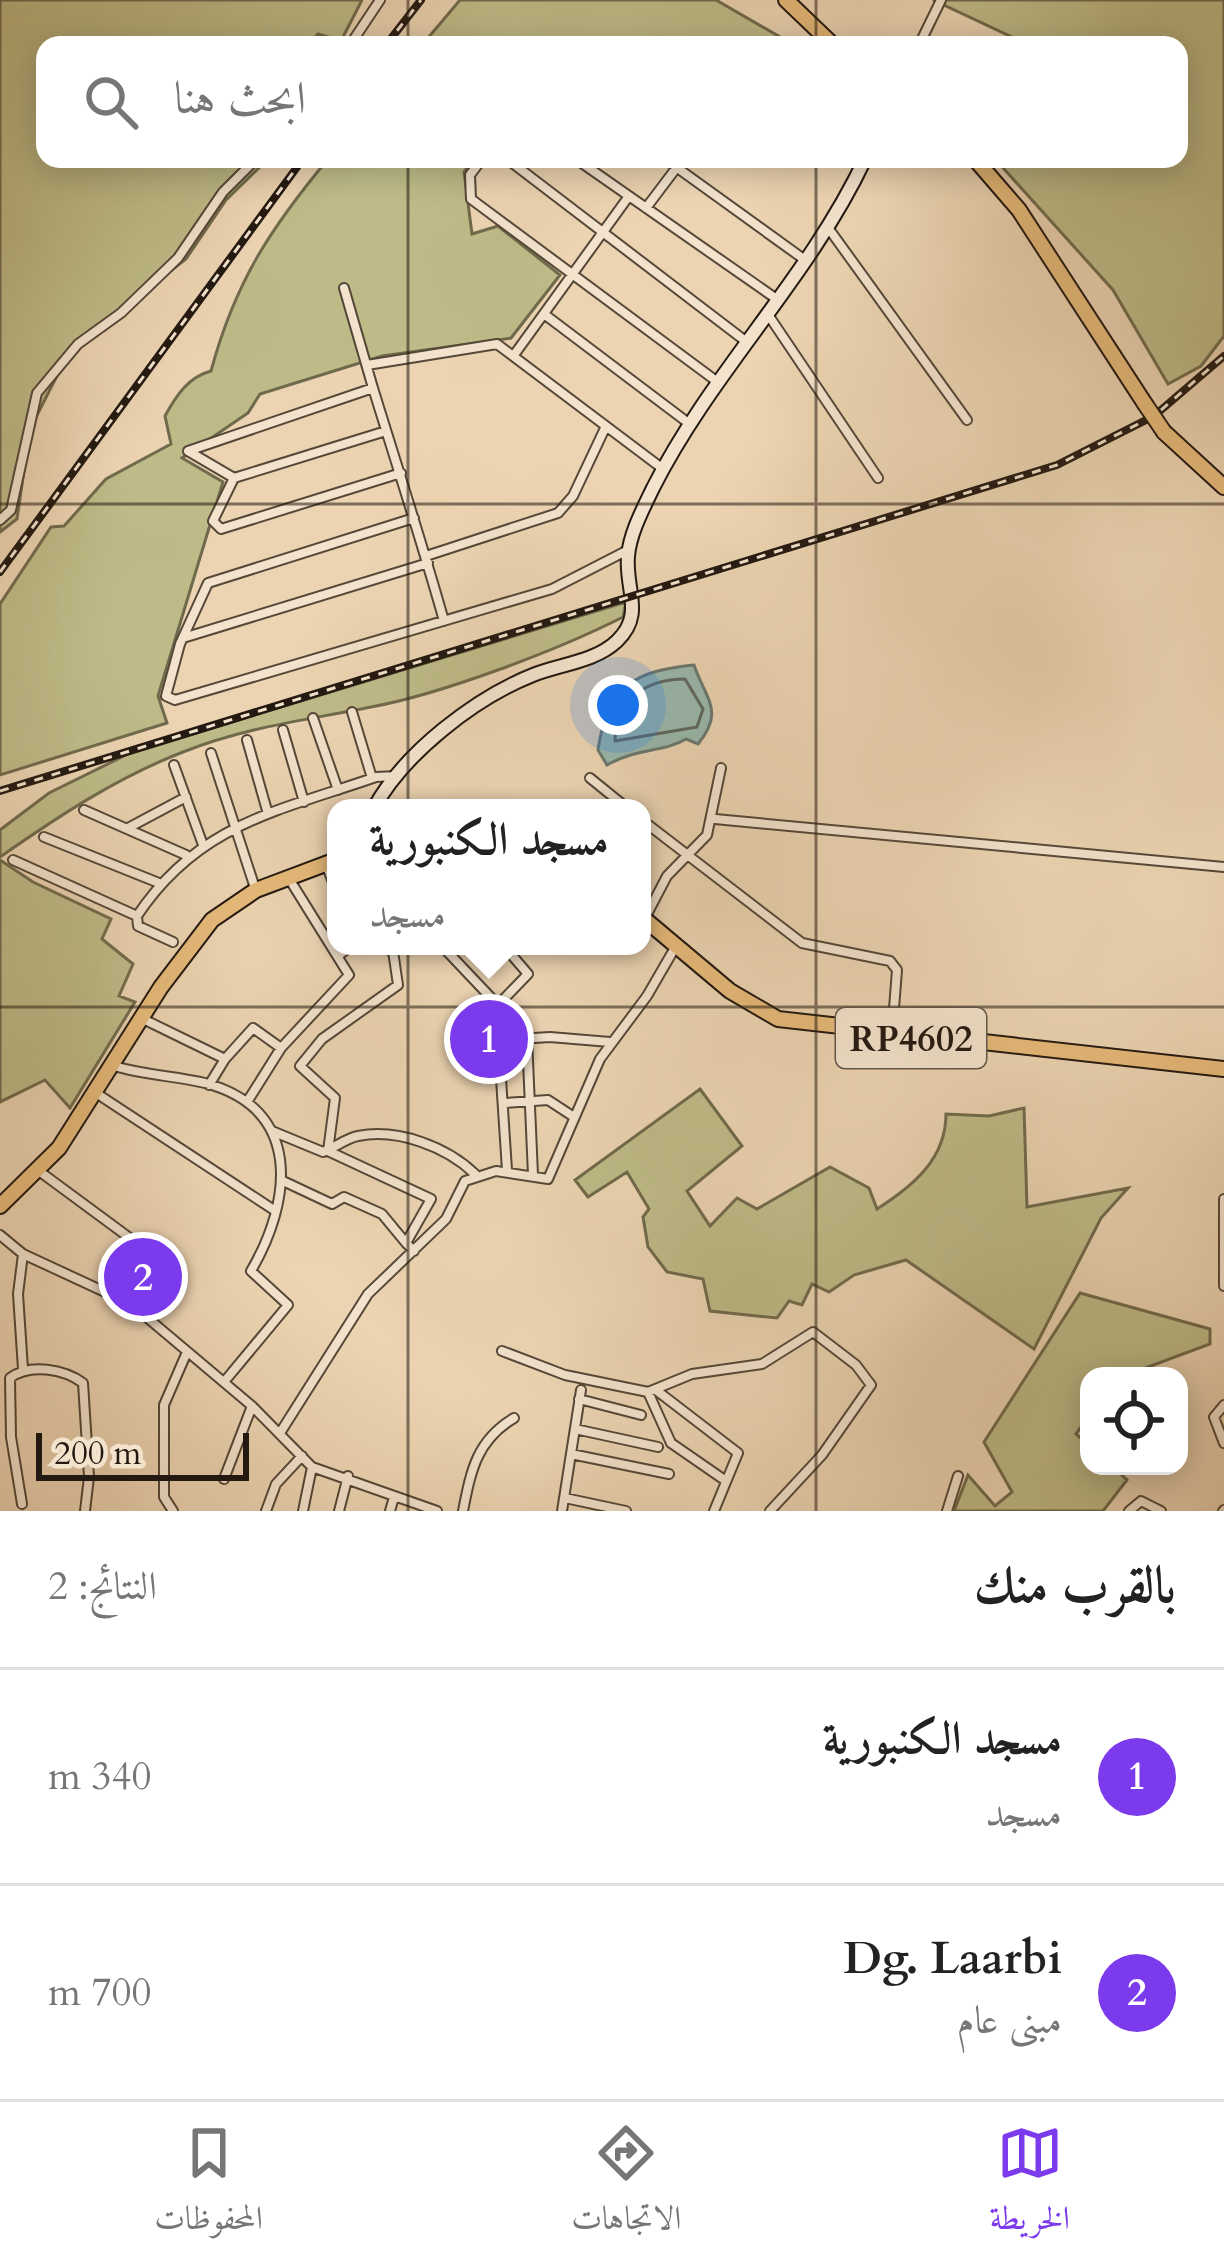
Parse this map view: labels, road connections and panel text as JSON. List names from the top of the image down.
{
  "streets": {
    "main road": ["RP4602"]
  },
  "scale_bar": "200 m",
  "page": {
    "search": "ابحث هنا",
    "popup": ["مسجد الكنبورية", "مسجد"],
    "pins": ["1", "2"],
    "scale": "200 m",
    "heading": ["بالقرب منك", "النتائج: 2"],
    "list": [
      {
        "mark": "1",
        "name": "مسجد الكنبورية",
        "note": "مسجد",
        "value": "340 m"
      },
      {
        "mark": "2",
        "name": "Dg. Laarbi",
        "note": "مبنى عام",
        "value": "700 m"
      }
    ],
    "nav": ["الخريطة", "الاتجاهات", "المحفوظات"]
  }
}
